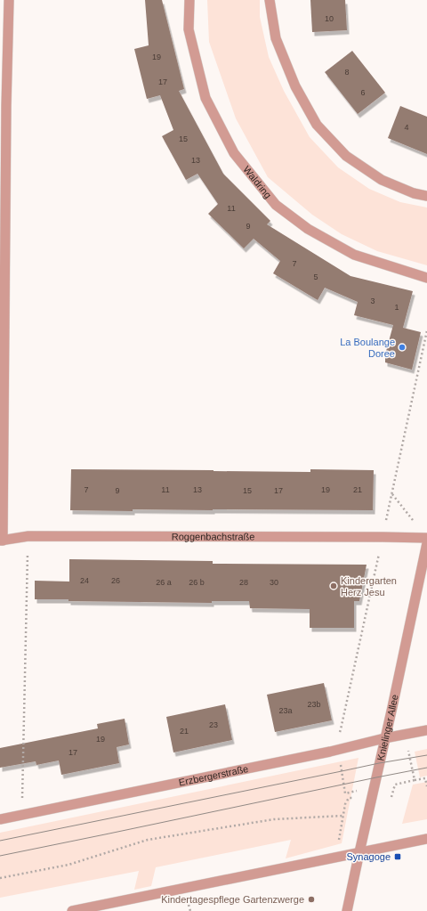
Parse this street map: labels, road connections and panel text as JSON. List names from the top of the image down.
{
  "streets": {
    "street": [
      "Waldring",
      "Roggenbachstraße",
      "Knielinger Allee",
      "Erzbergerstraße"
    ]
  },
  "crossings": [
    ["Knielinger Allee", "Erzbergerstraße"]
  ],
  "places": {
    "other": ["La Boulange Doree", "Kindergarten Herz Jesu", "Kindertagespflege Gartenzwerge"],
    "transit": ["Synagoge"]
  },
  "house_numbers": [
    "10",
    "19",
    "8",
    "17",
    "6",
    "4",
    "15",
    "13",
    "11",
    "9",
    "7",
    "5",
    "3",
    "1",
    "7",
    "11",
    "13",
    "19",
    "21",
    "9",
    "15",
    "17",
    "24",
    "26",
    "26 a",
    "26 b",
    "28",
    "30",
    "23b",
    "23a",
    "23",
    "21",
    "19",
    "17"
  ]
}
